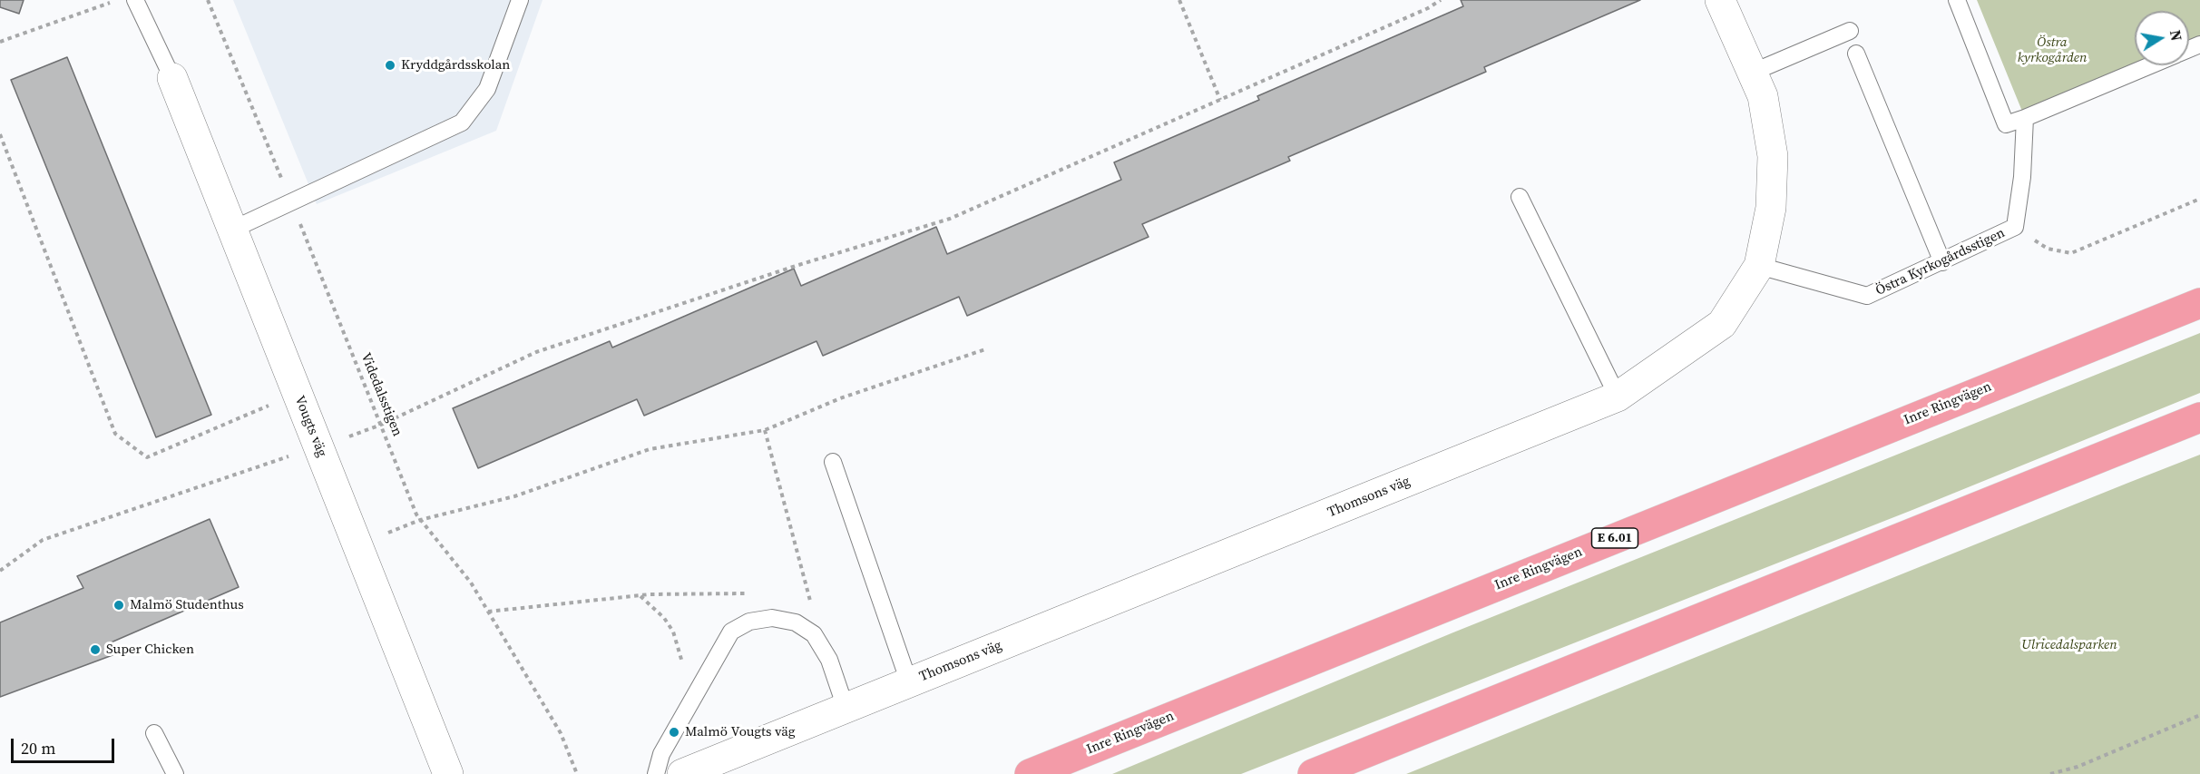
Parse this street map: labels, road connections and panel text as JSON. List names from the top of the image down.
{
  "streets": {
    "highway": ["Inre Ringvägen", "E 6.01"],
    "street": ["Vougts väg", "Thomsons väg"],
    "lane": ["Östra Kyrkogårdsstigen"],
    "path": ["Videdalsstigen"]
  },
  "crossings": [
    ["Östra Kyrkogårdsstigen", "Thomsons väg"]
  ],
  "parks": ["Östra kyrkogården", "Ulricedalsparken"],
  "places": [
    "Kryddgårdsskolan",
    "Malmö Studenthus",
    "Super Chicken",
    "Malmö Vougts väg"
  ],
  "scale_bar": "20 m",
  "north": "right"
}
